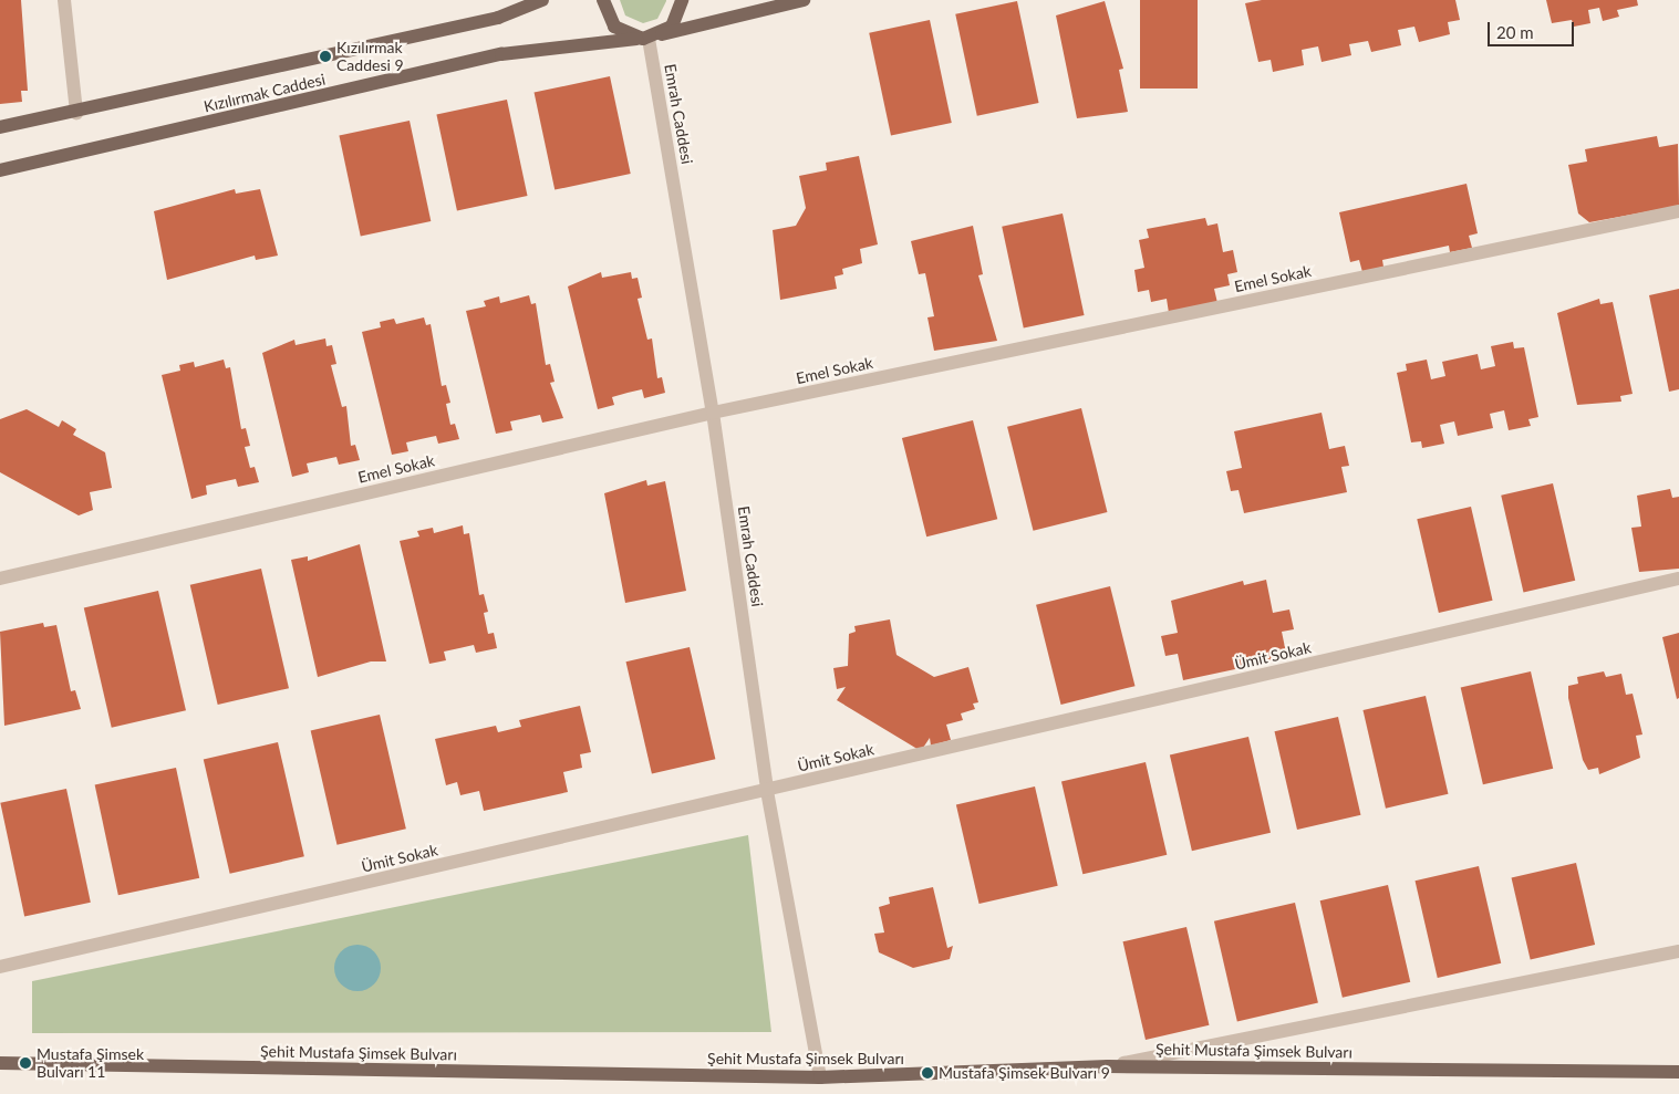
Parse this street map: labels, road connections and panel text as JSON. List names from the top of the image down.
{
  "streets": {
    "main road": ["Kızılırmak Caddesi", "Şehit Mustafa Şimsek Bulvarı"],
    "street": ["Emrah Caddesi", "Emel Sokak", "Ümit Sokak"]
  },
  "crossings": [
    ["Kızılırmak Caddesi", "Emrah Caddesi"],
    ["Emrah Caddesi", "Emel Sokak"],
    ["Emrah Caddesi", "Ümit Sokak"],
    ["Emrah Caddesi", "Şehit Mustafa Şimsek Bulvarı"]
  ],
  "places": ["Kızılırmak Caddesi 9", "Mustafa Şimsek Bulvarı 11", "Mustafa Şimsek Bulvarı 9"],
  "scale_bar": "20 m"
}
